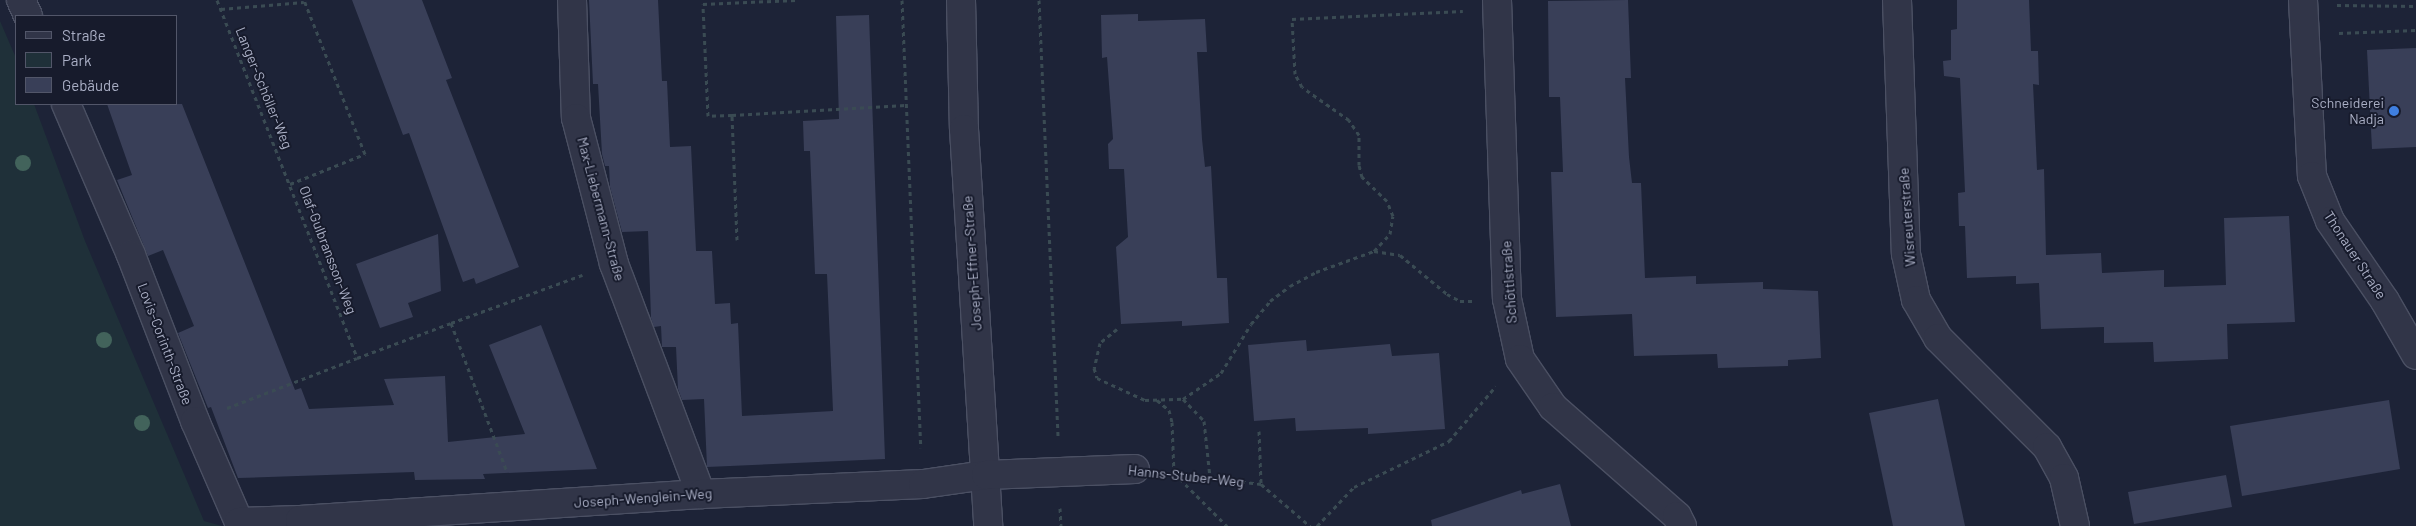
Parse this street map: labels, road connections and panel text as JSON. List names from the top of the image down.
{
  "streets": {
    "street": [
      "Max-Liebermann-Straße",
      "Wisreuterstraße",
      "Thonauer Straße",
      "Joseph-Effner-Straße",
      "Schöttlstraße",
      "Lovis-Corinth-Straße",
      "Hanns-Stuber-Weg",
      "Joseph-Wenglein-Weg"
    ],
    "path": ["Langer-Schöller-Weg", "Olaf-Gulbransson-Weg"]
  },
  "crossings": [
    ["Langer-Schöller-Weg", "Olaf-Gulbransson-Weg"],
    ["Max-Liebermann-Straße", "Joseph-Wenglein-Weg"],
    ["Joseph-Effner-Straße", "Hanns-Stuber-Weg"],
    ["Joseph-Effner-Straße", "Joseph-Wenglein-Weg"],
    ["Lovis-Corinth-Straße", "Joseph-Wenglein-Weg"],
    ["Hanns-Stuber-Weg", "Joseph-Wenglein-Weg"]
  ],
  "places": ["Schneiderei Nadja"],
  "legend": ["Straße", "Park", "Gebäude"]
}
